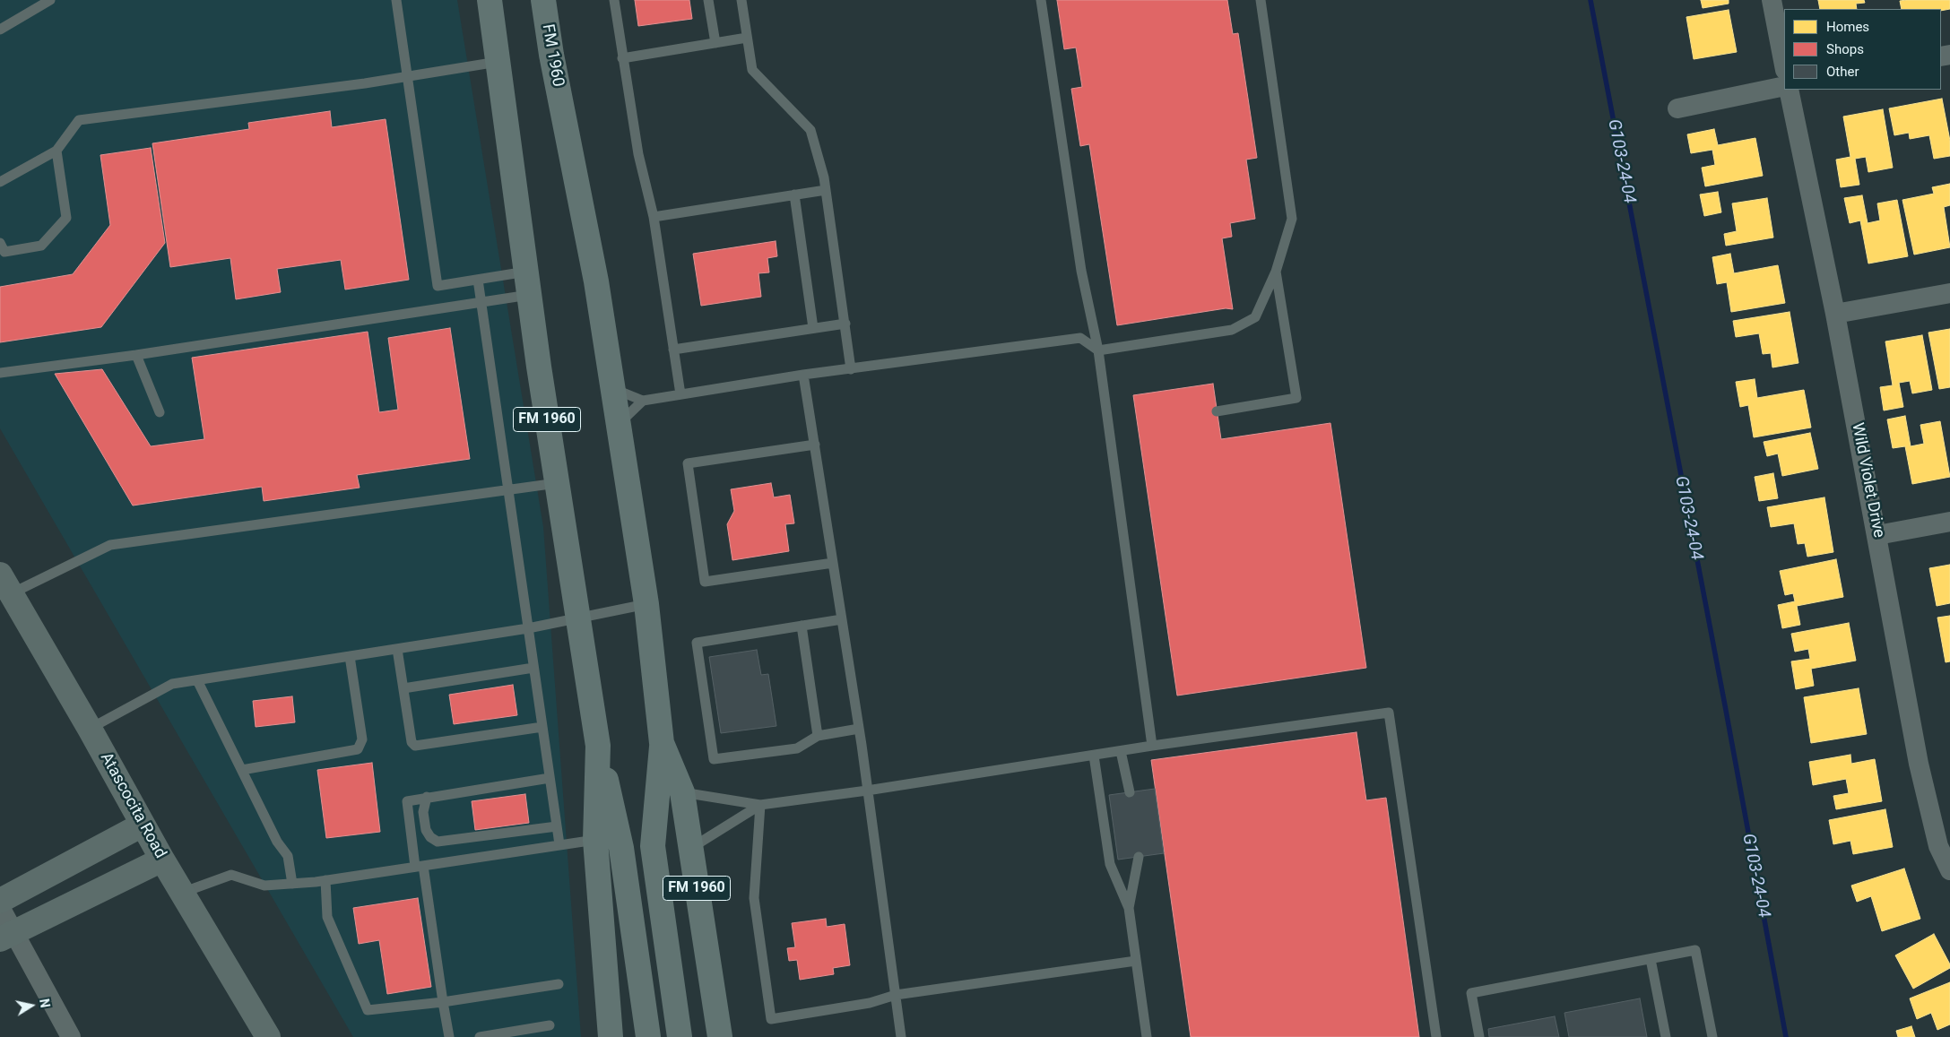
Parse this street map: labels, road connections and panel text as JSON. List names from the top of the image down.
{
  "streets": {
    "main road": ["FM 1960", "Atascocita Road"],
    "street": ["Wild Violet Drive"]
  },
  "water": ["G103-24-04"],
  "legend": ["Homes", "Shops", "Other"],
  "north": "right"
}
